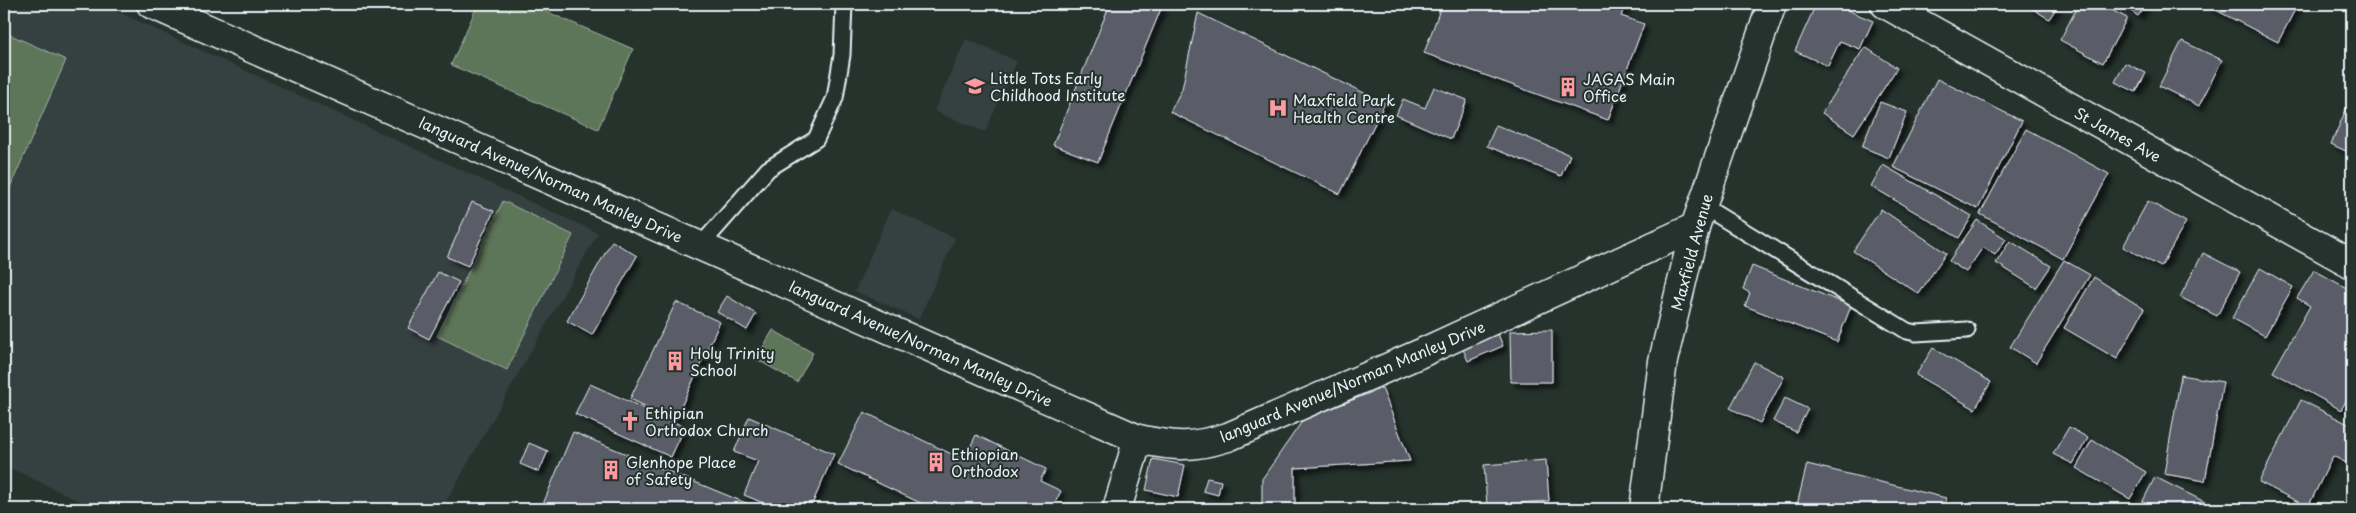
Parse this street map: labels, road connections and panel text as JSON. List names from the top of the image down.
{
  "streets": {
    "street": ["St James Ave", "languard Avenue/Norman Manley Drive", "Maxfield Avenue"]
  },
  "crossings": [
    ["languard Avenue/Norman Manley Drive", "Maxfield Avenue"]
  ],
  "places": {
    "school or university": ["Little Tots Early Childhood Institute"],
    "building": [
      "JAGAS Main Office",
      "Holy Trinity School",
      "Ethiopian Orthodox",
      "Glenhope Place of Safety"
    ],
    "hospital": ["Maxfield Park Health Centre"],
    "church": ["Ethipian Orthodox Church"]
  }
}
